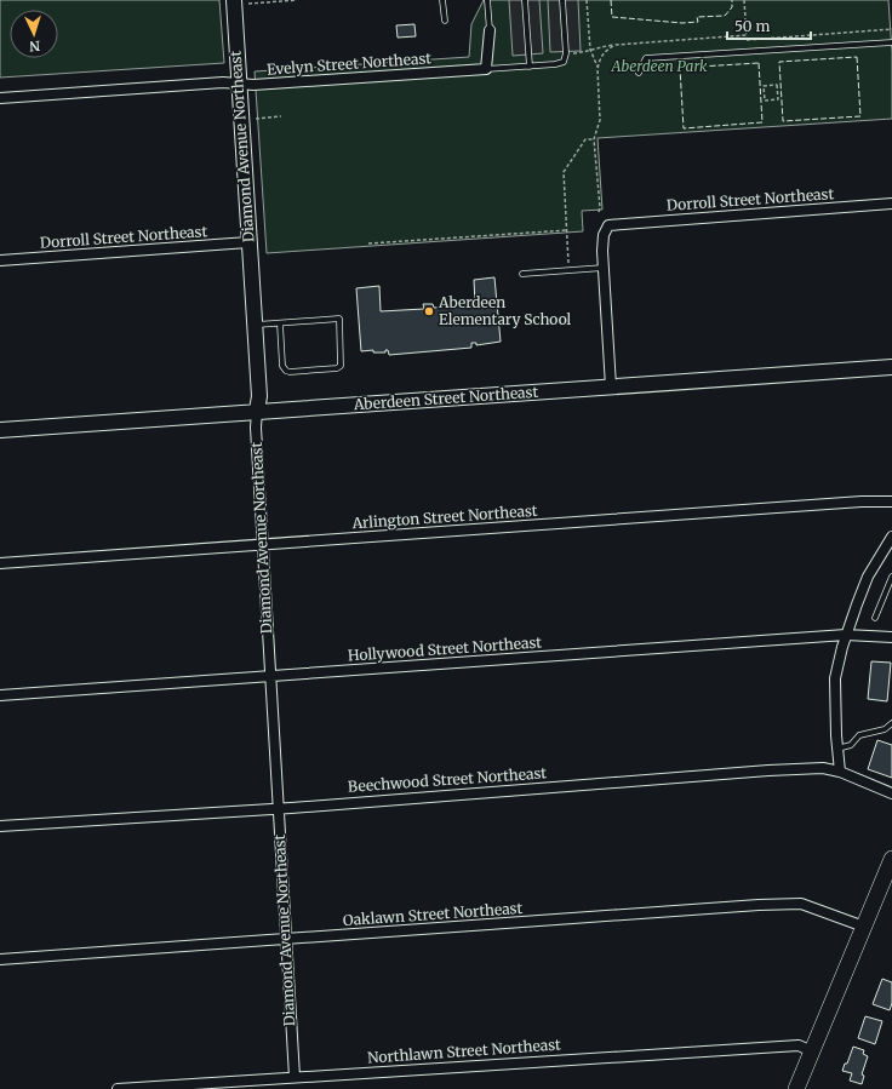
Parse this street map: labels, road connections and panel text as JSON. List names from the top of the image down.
{
  "streets": {
    "street": [
      "Evelyn Street Northeast",
      "Diamond Avenue Northeast",
      "Dorroll Street Northeast",
      "Aberdeen Street Northeast",
      "Arlington Street Northeast",
      "Hollywood Street Northeast",
      "Beechwood Street Northeast",
      "Oaklawn Street Northeast",
      "Northlawn Street Northeast"
    ]
  },
  "crossings": [
    ["Evelyn Street Northeast", "Diamond Avenue Northeast"],
    ["Diamond Avenue Northeast", "Dorroll Street Northeast"],
    ["Diamond Avenue Northeast", "Aberdeen Street Northeast"],
    ["Diamond Avenue Northeast", "Arlington Street Northeast"],
    ["Diamond Avenue Northeast", "Hollywood Street Northeast"],
    ["Diamond Avenue Northeast", "Beechwood Street Northeast"],
    ["Diamond Avenue Northeast", "Oaklawn Street Northeast"],
    ["Diamond Avenue Northeast", "Northlawn Street Northeast"]
  ],
  "parks": ["Aberdeen Park"],
  "places": ["Aberdeen Elementary School"],
  "scale_bar": "50 m",
  "north": "bottom"
}
